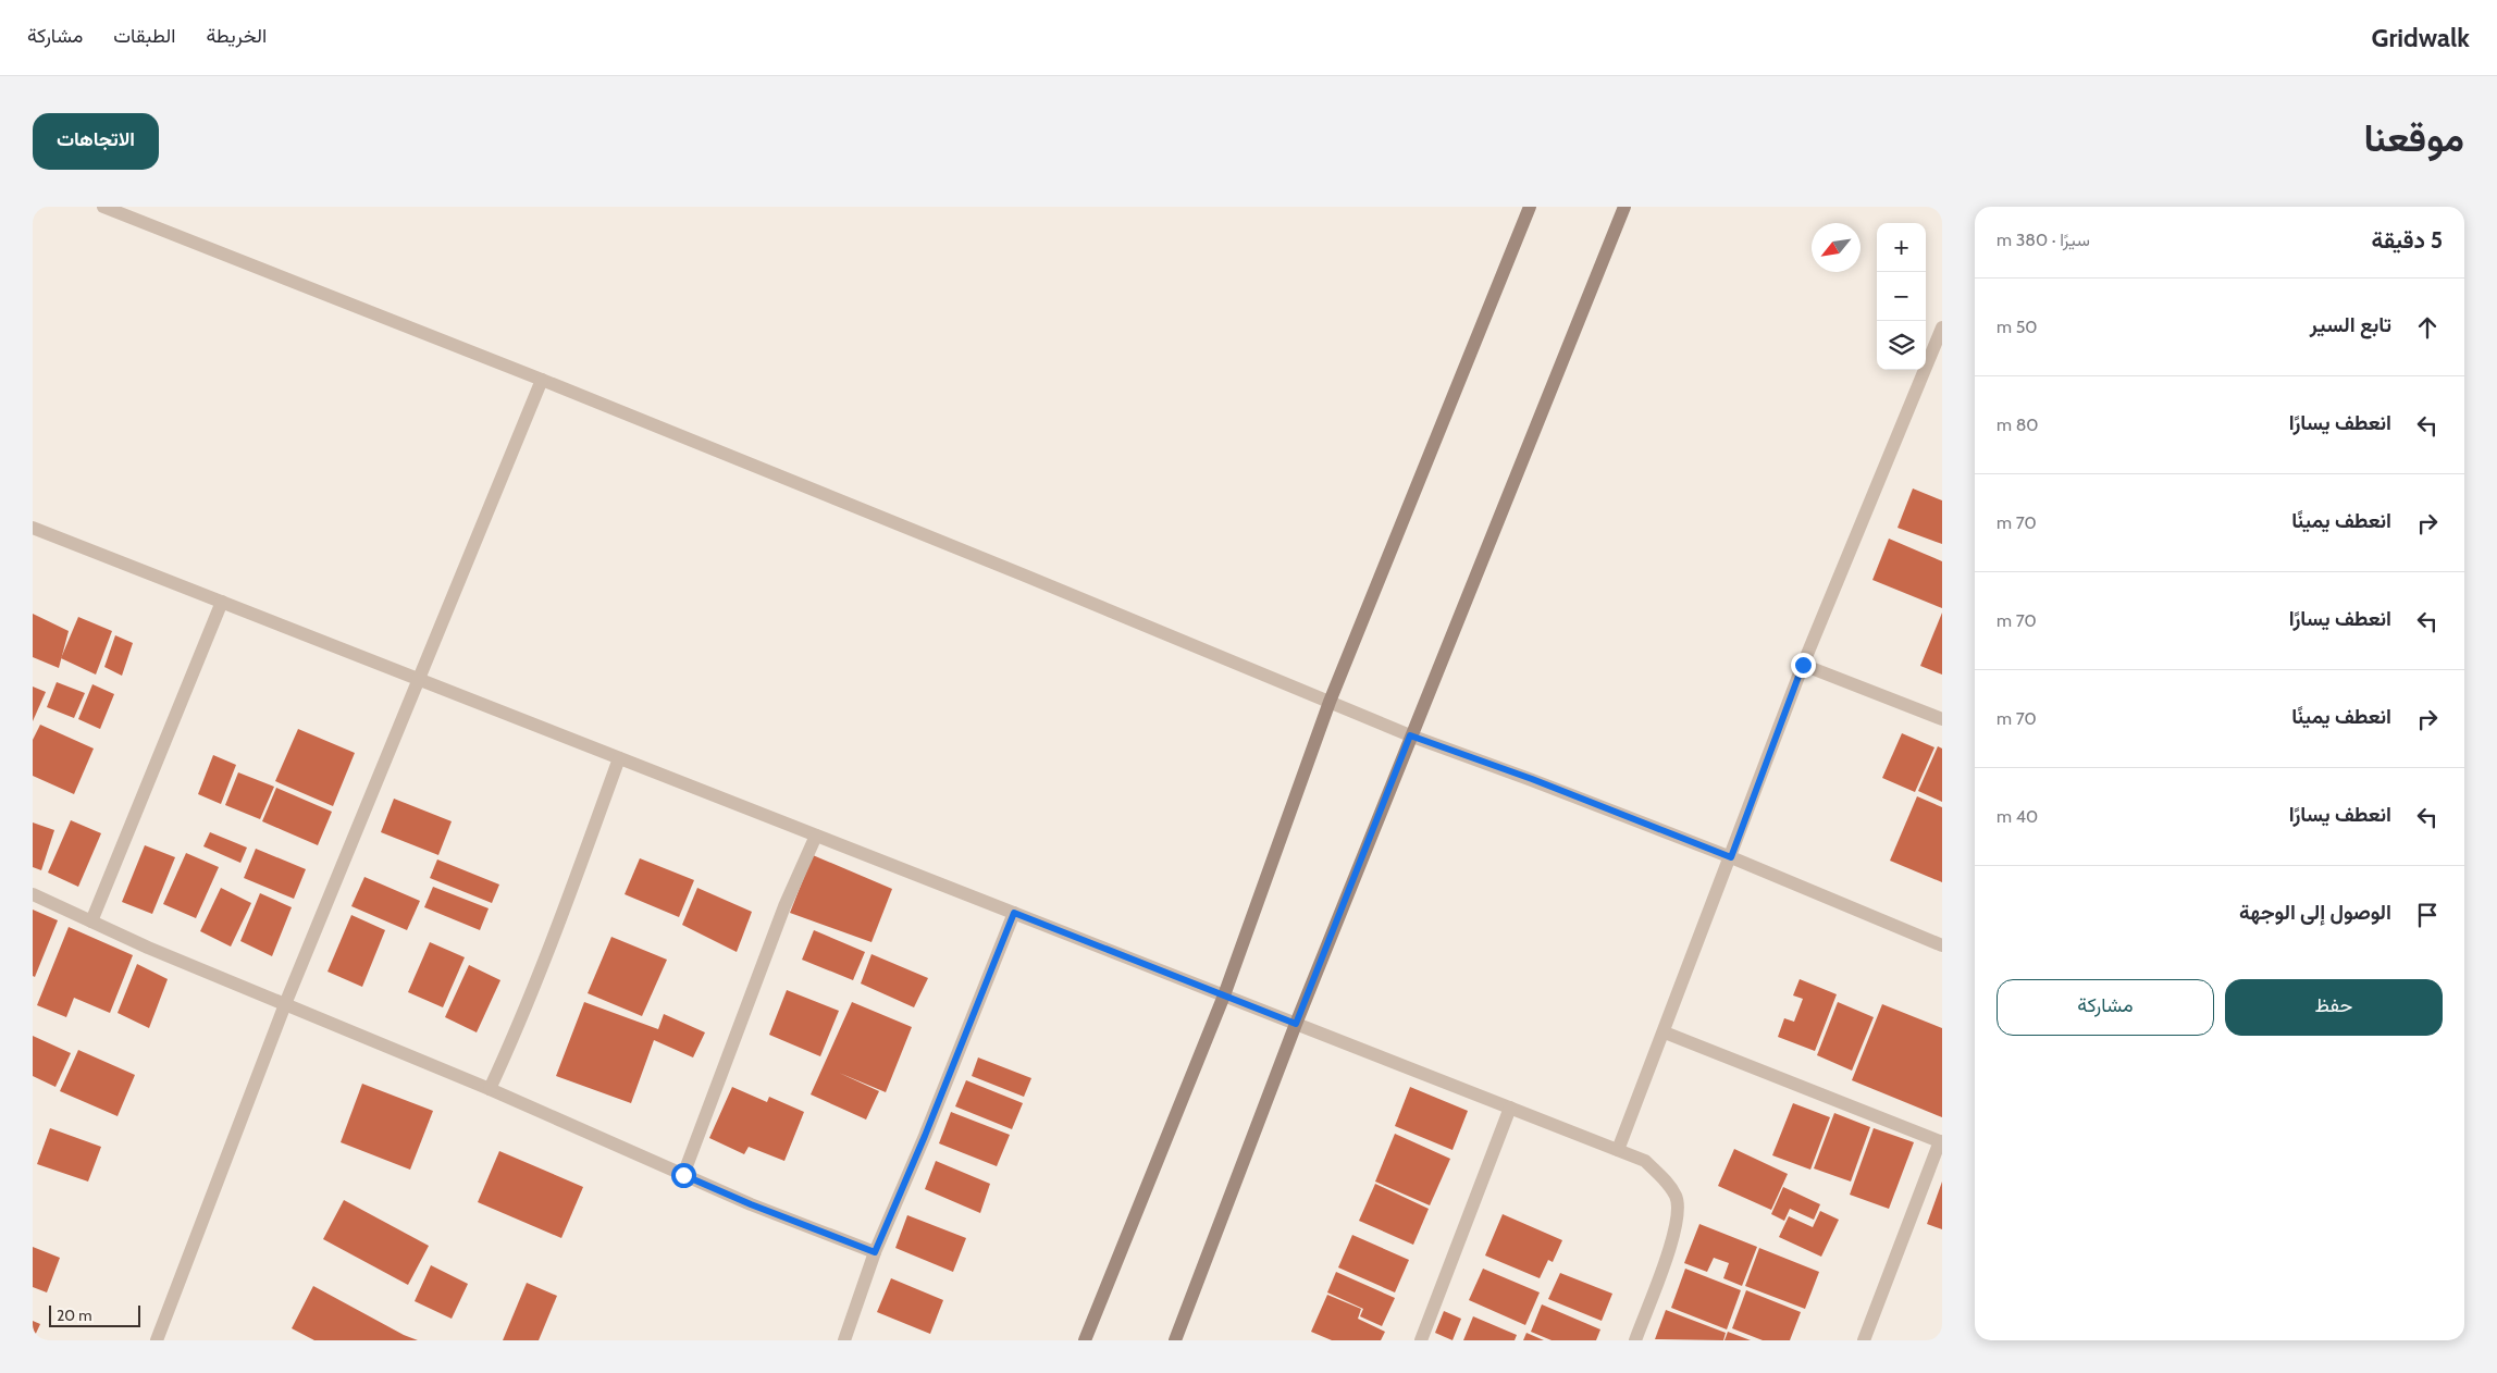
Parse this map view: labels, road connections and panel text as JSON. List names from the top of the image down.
{
  "scale_bar": "20 m",
  "north": "bottom left",
  "page": {
    "header": "Gridwalk",
    "nav": ["الخريطة", "الطبقات", "مشاركة"],
    "title": "موقعنا",
    "buttons": [
      "الاتجاهات",
      ["حفظ", "مشاركة"]
    ],
    "heading": ["5 دقيقة", "سيرًا · 380 m"],
    "map_buttons": ["+", "−"],
    "list": [
      ["تابع السير", "50 m"],
      ["انعطف يسارًا", "80 m"],
      ["انعطف يمينًا", "70 m"],
      ["انعطف يسارًا", "70 m"],
      ["انعطف يمينًا", "70 m"],
      ["انعطف يسارًا", "40 m"],
      "الوصول إلى الوجهة"
    ],
    "scale": "20 m"
  }
}
